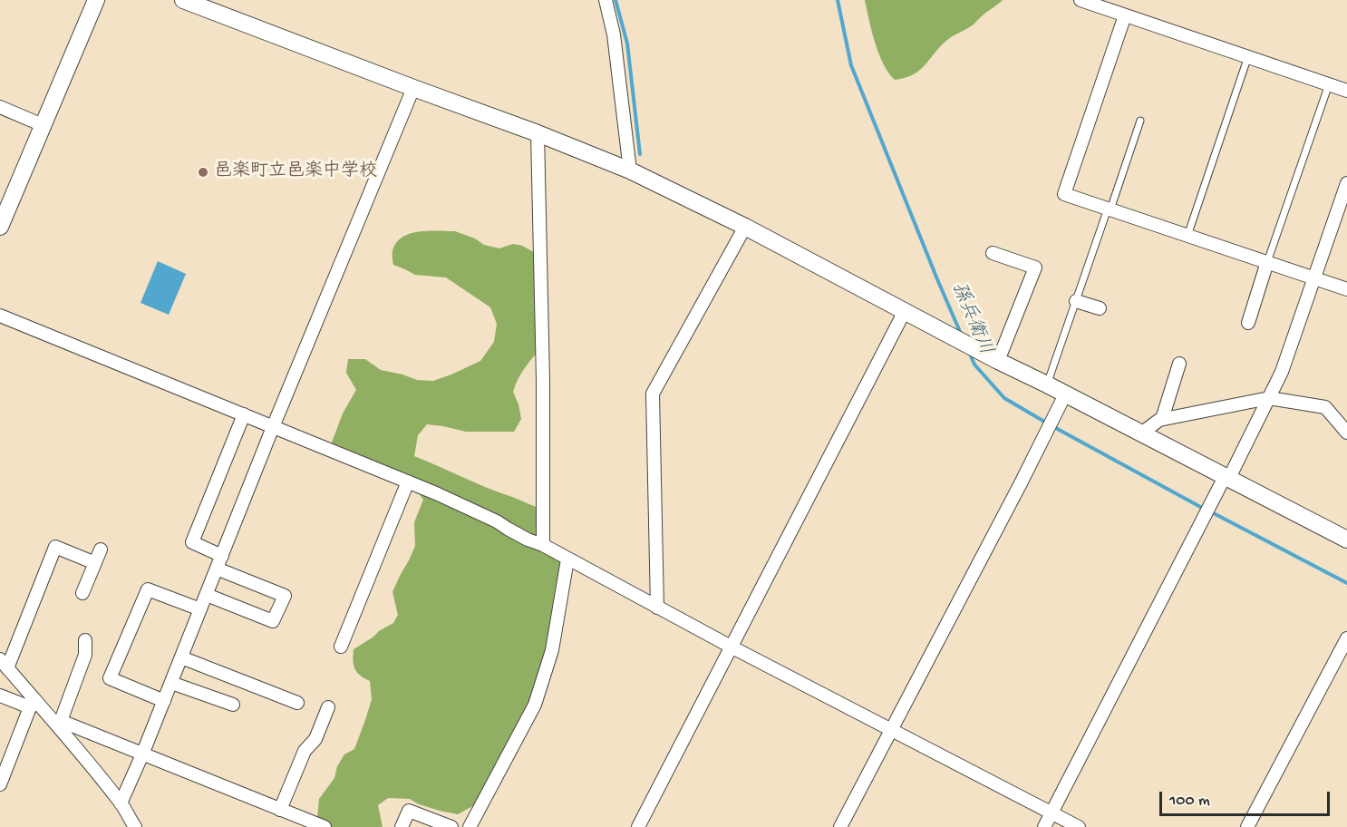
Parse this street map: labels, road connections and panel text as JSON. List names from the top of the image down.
{
  "water": ["孫兵衛川"],
  "places": ["邑楽町立邑楽中学校"],
  "scale_bar": "100 m"
}
